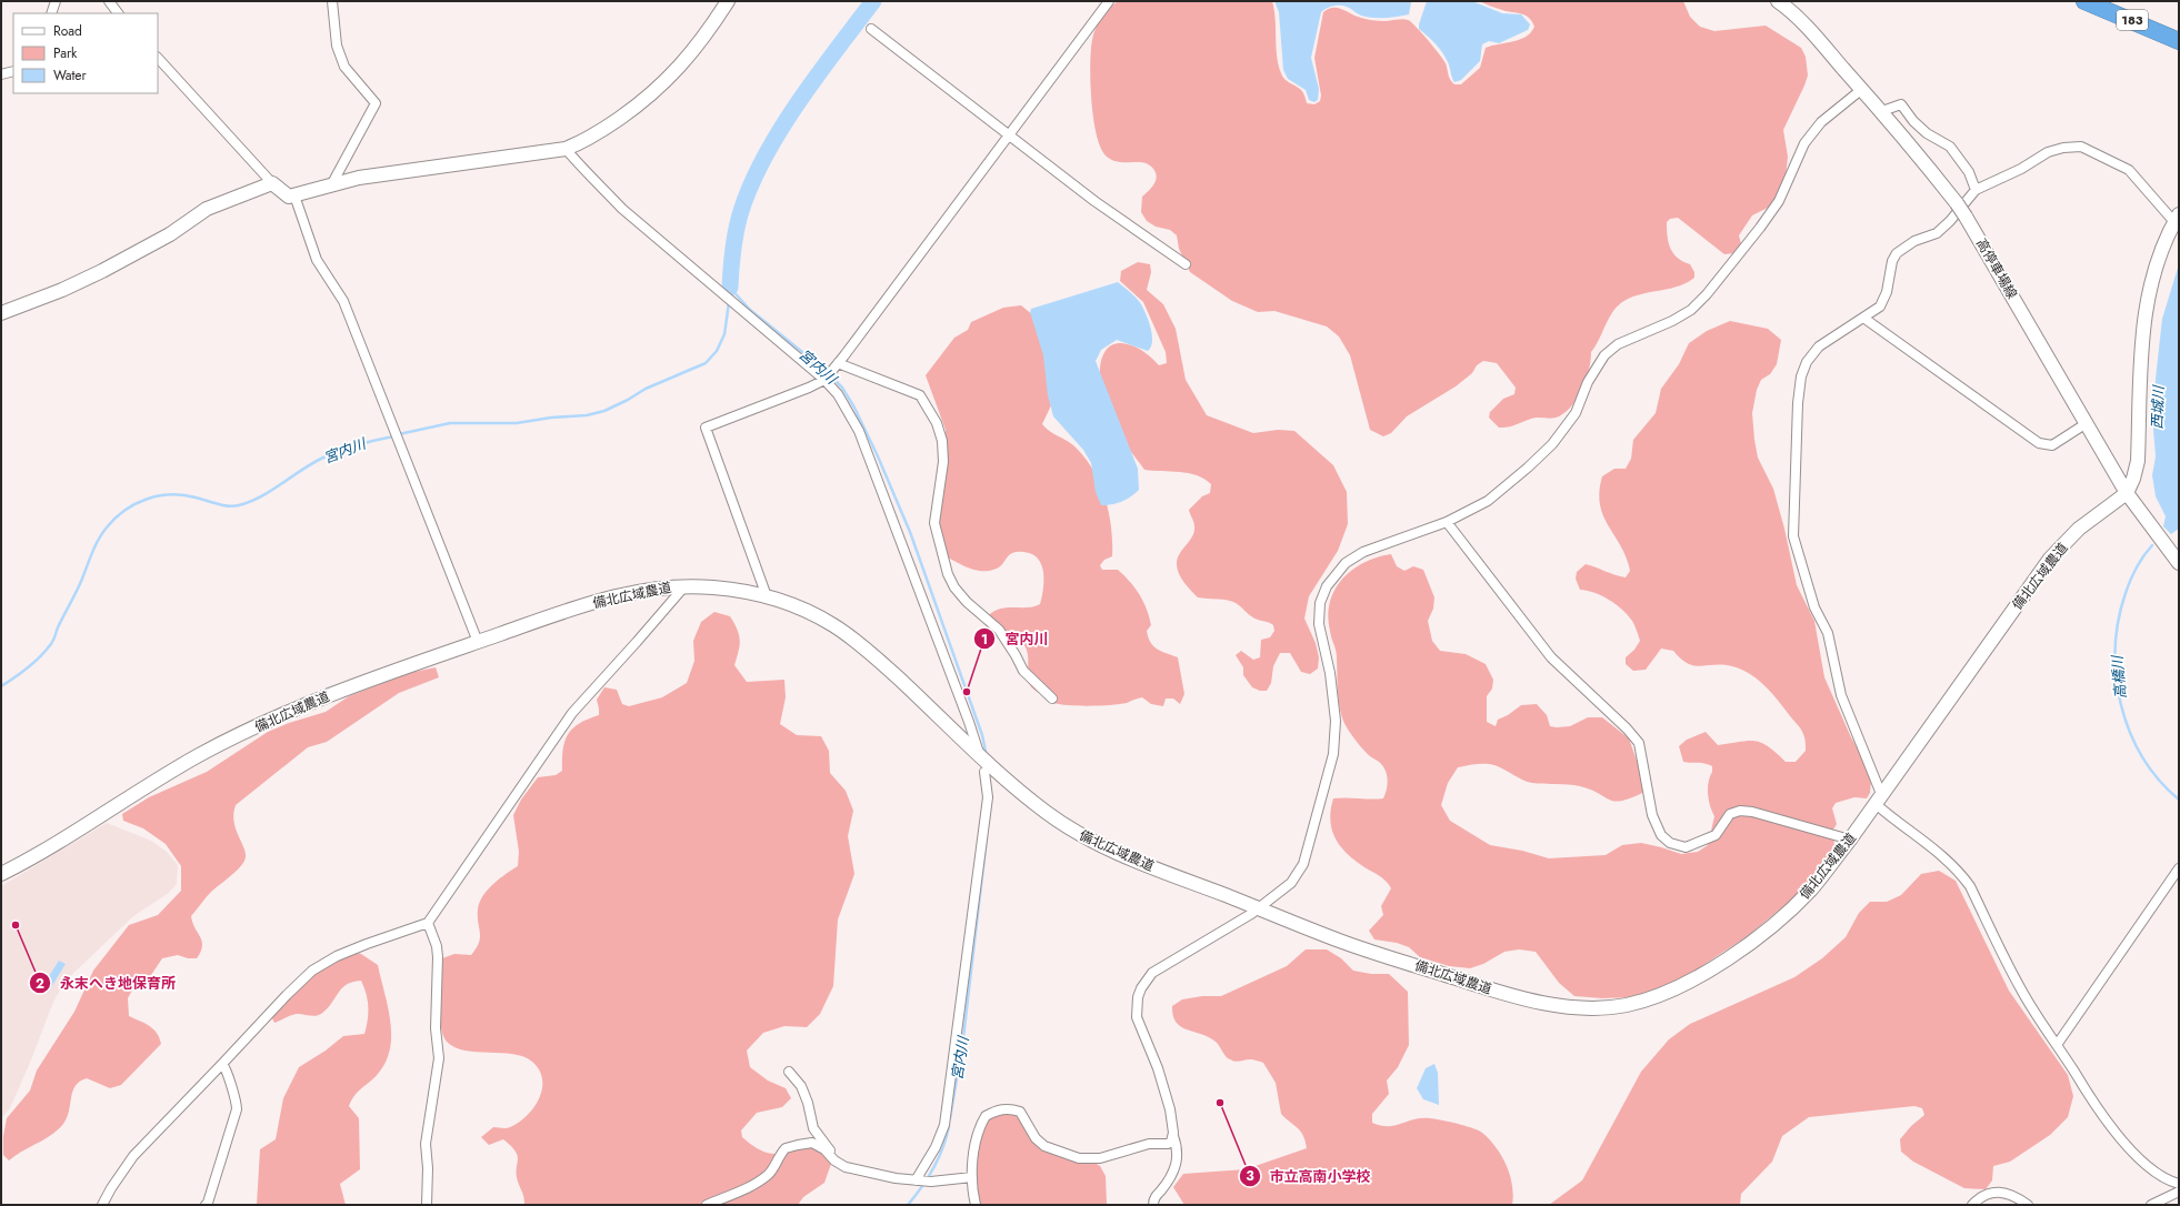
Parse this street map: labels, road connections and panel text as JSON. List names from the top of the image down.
{
  "streets": {
    "highway": ["183"],
    "street": ["高停車場線", "備北広域農道"]
  },
  "crossings": [
    ["高停車場線", "備北広域農道"]
  ],
  "water": ["宮内川", "西城川", "高橋川"],
  "places": ["宮内川", "永末へき地保育所", "市立高南小学校"],
  "legend": ["Road", "Park", "Water"]
}
